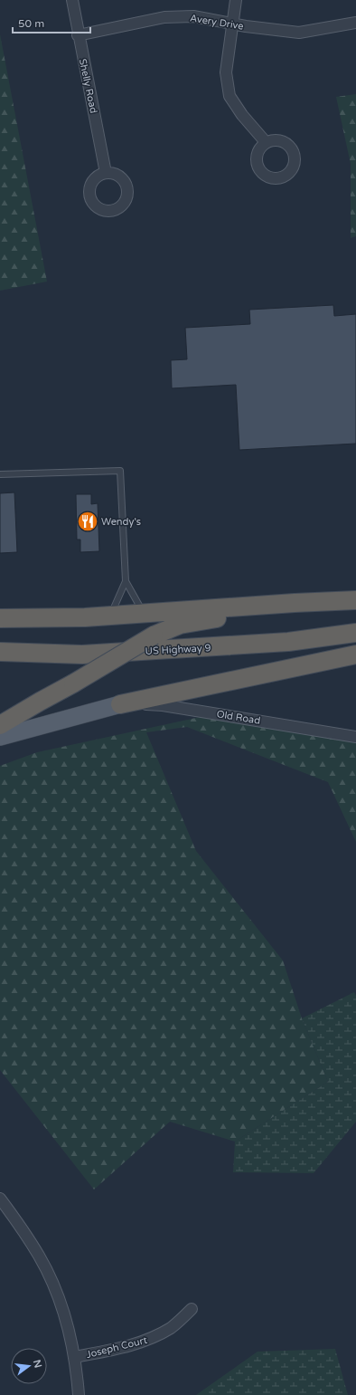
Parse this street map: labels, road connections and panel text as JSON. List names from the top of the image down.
{
  "streets": {
    "highway": ["US Highway 9"],
    "street": [
      "Avery Drive",
      "Shelly Road",
      "Old Road",
      "Joseph Court"
    ]
  },
  "crossings": [
    ["Avery Drive", "Shelly Road"]
  ],
  "places": {
    "restaurant": ["Wendy's"]
  },
  "scale_bar": "50 m",
  "north": "right"
}
